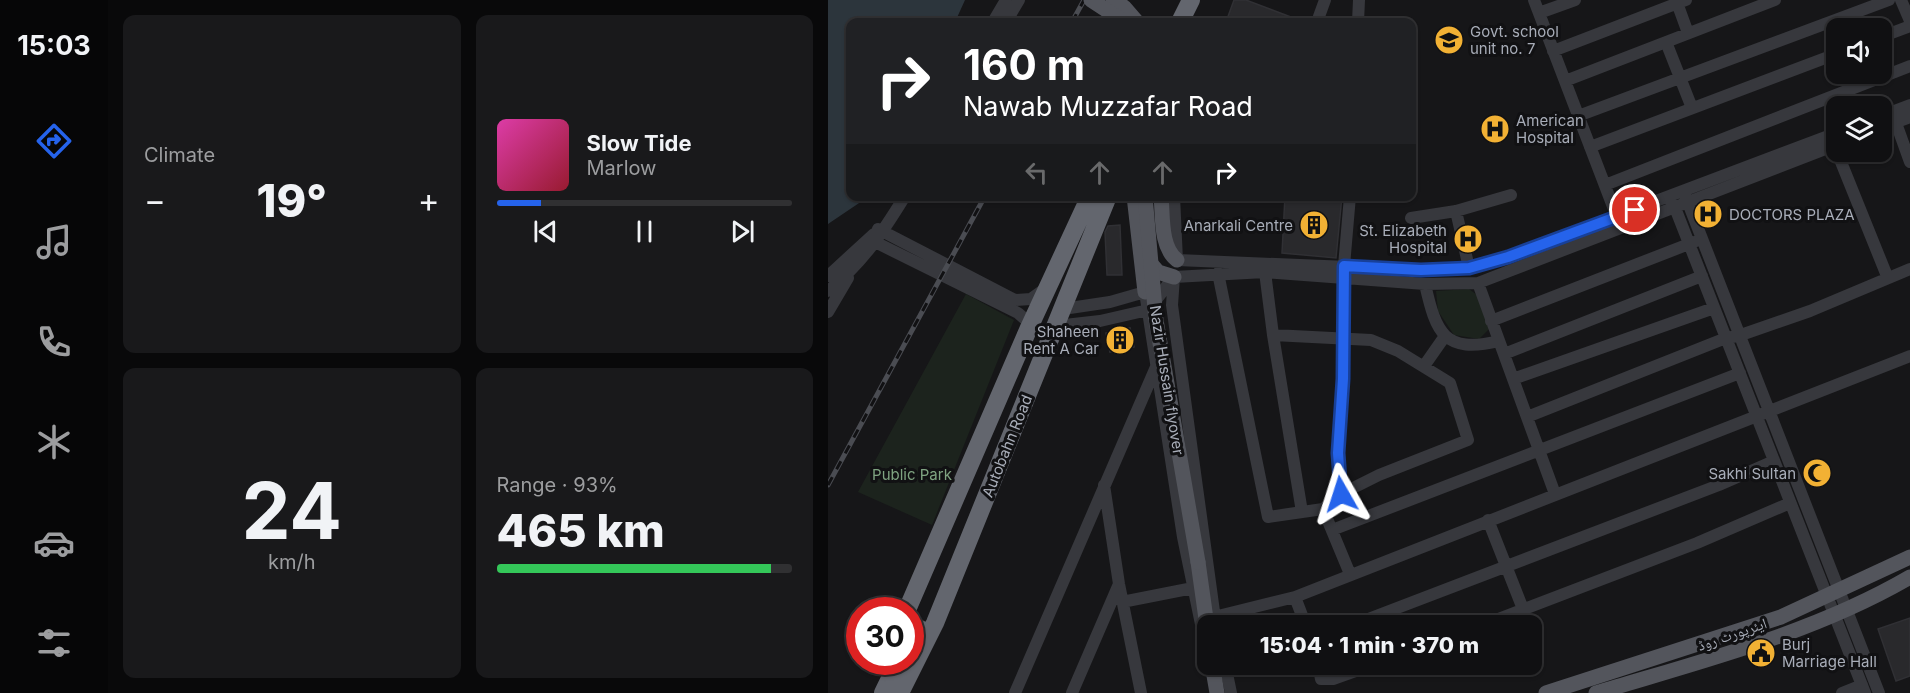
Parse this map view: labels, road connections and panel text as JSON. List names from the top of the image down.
{
  "streets": {
    "highway": ["Autobahn Road"],
    "main road": ["Nazir Hussain flyover", "ایئرپورٹ روڈ"]
  },
  "parks": ["Public Park"],
  "places": {
    "school or university": ["Govt. school unit no. 7"],
    "hospital": ["American Hospital", "DOCTORS PLAZA", "St. Elizabeth Hospital"],
    "building": ["Anarkali Centre", "Shaheen Rent A Car"],
    "mosque": ["Sakhi Sultan"],
    "public building": ["Burj Marriage Hall"]
  },
  "page": {
    "tabs": "15:03",
    "tile": [
      "Climate",
      ["24", "km/h"],
      ["Range · 93%", "465 km"]
    ],
    "turn": ["160 m", "Nawab Muzzafar Road"],
    "song": ["Slow Tide", "Marlow"],
    "heat": ["−", "19°", "+"],
    "limit": "30",
    "trip": "15:04 · 1 min · 370 m"
  }
}
